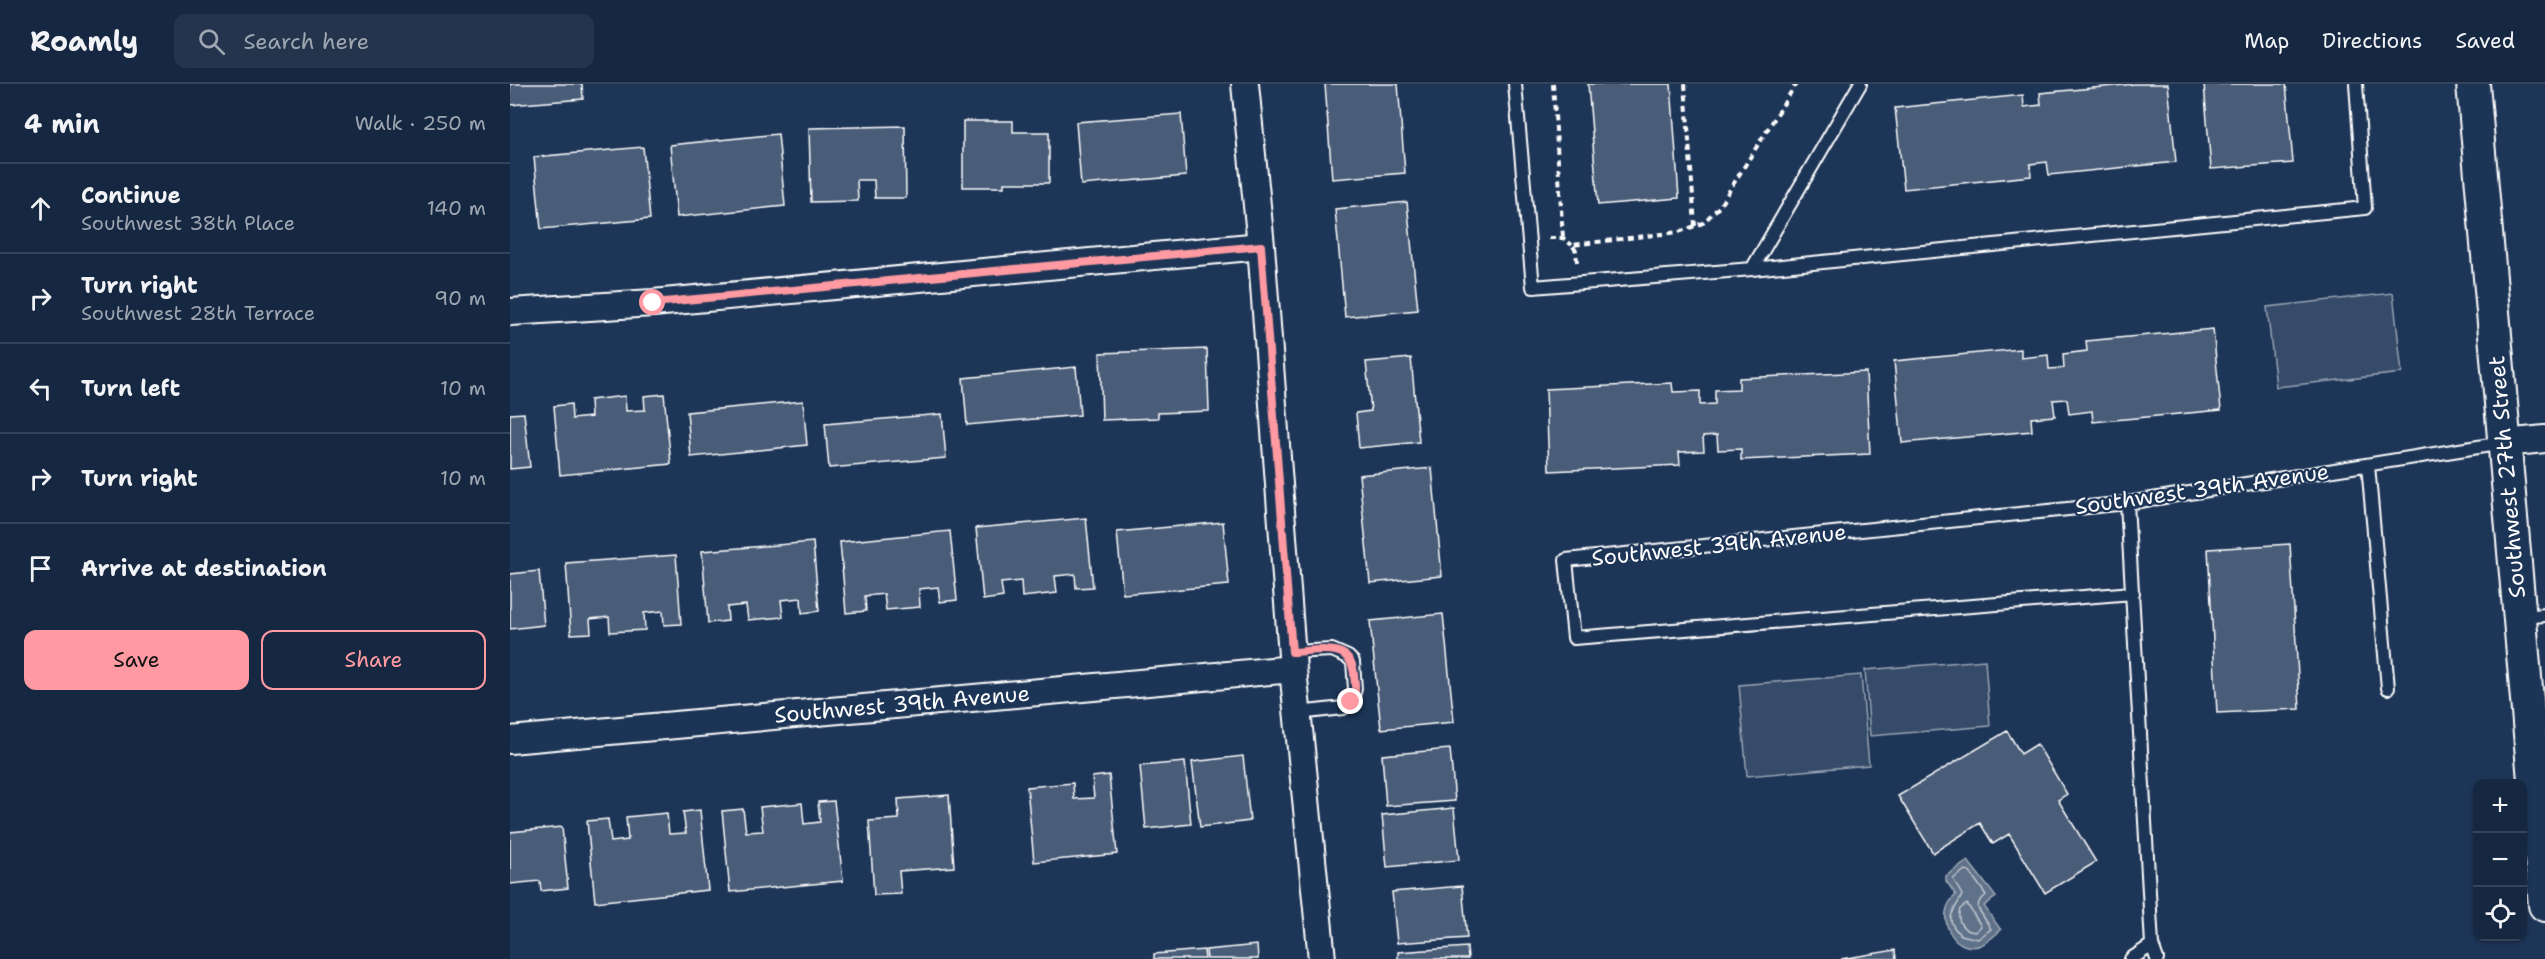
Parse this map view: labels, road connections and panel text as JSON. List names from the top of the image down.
{
  "streets": {
    "street": ["Southwest 27th Street", "Southwest 39th Avenue"]
  },
  "crossings": [
    ["Southwest 27th Street", "Southwest 39th Avenue"]
  ],
  "page": {
    "header": "Roamly",
    "search": "Search here",
    "nav": ["Map", "Directions", "Saved"],
    "heading": ["4 min", "Walk · 250 m"],
    "list": [
      ["Continue", "Southwest 38th Place", "140 m"],
      ["Turn right", "Southwest 28th Terrace", "90 m"],
      ["Turn left", "10 m"],
      ["Turn right", "10 m"],
      "Arrive at destination"
    ],
    "buttons": ["Save", "Share"],
    "map_buttons": ["+", "−"]
  }
}
